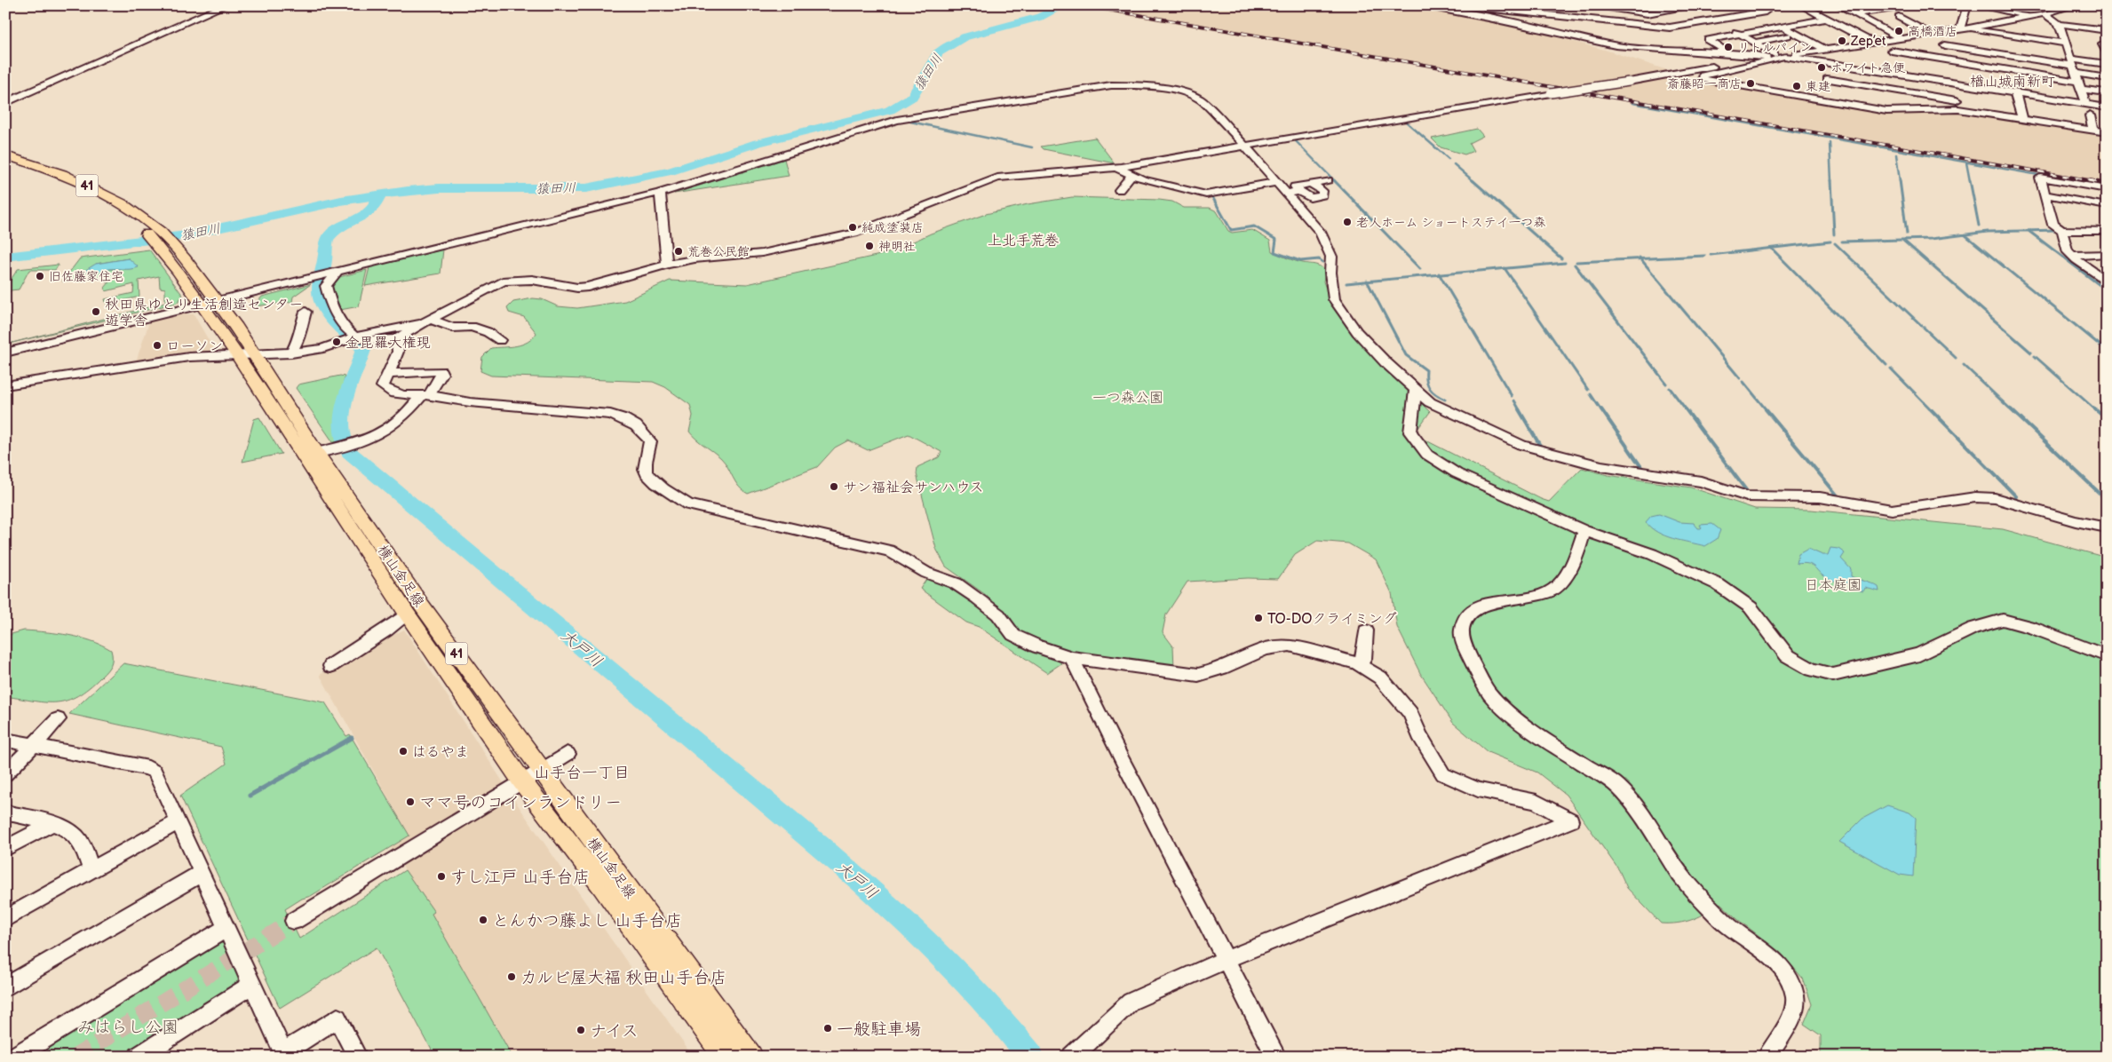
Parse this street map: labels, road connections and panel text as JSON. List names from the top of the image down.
{
  "streets": {
    "main road": ["41", "横山金足線"]
  },
  "districts": ["楢山城南新町", "上北手荒巻", "山手台一丁目"],
  "water": ["猿田川", "大戸川"],
  "parks": ["一つ森公園", "日本庭園", "みはらし公園"],
  "places": [
    "高橋酒店",
    "Zep’et",
    "リトルパイン",
    "ホワイト急便",
    "斎藤昭一商店",
    "東建",
    "老人ホーム ショートステイ一つ森",
    "純成塗装店",
    "神明社",
    "荒巻公民館",
    "旧佐藤家住宅",
    "秋田県ゆとり生活創造センター 遊学舎",
    "金毘羅大権現",
    "ローソン",
    "サン福祉会サンハウス",
    "TO-DOクライミング",
    "はるやま",
    "ママ号のコインランドリー",
    "すし江戸 山手台店",
    "とんかつ藤よし 山手台店",
    "カルビ屋大福 秋田山手台店",
    "一般駐車場",
    "ナイス"
  ]
}
